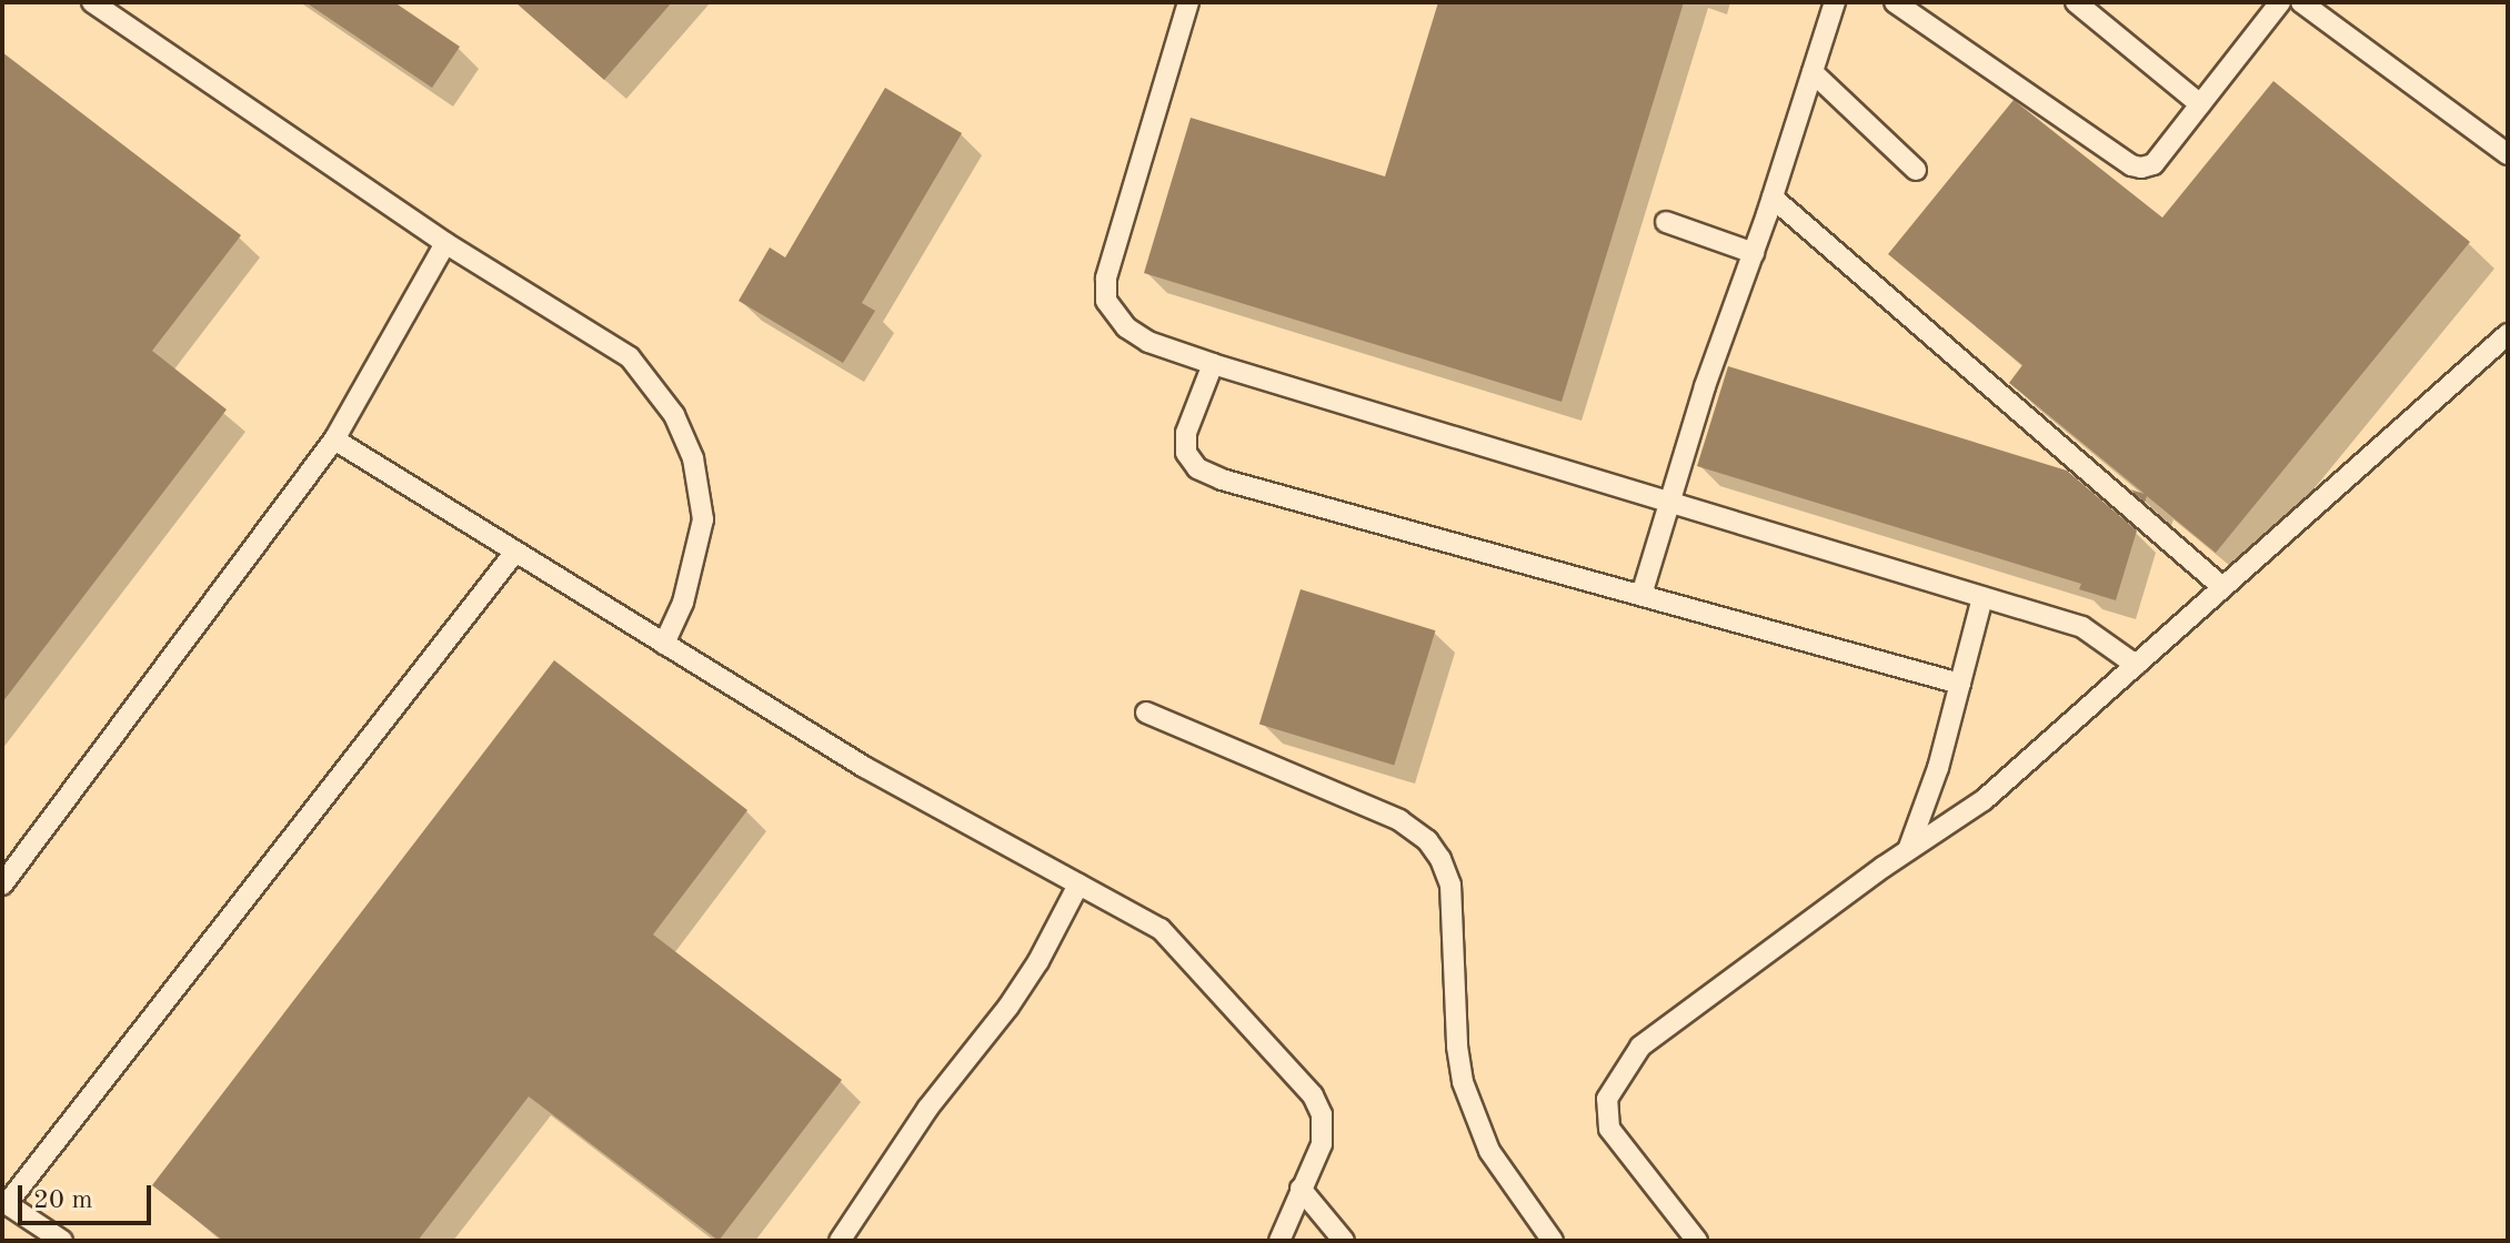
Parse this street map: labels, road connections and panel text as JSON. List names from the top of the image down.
{
  "scale_bar": "20 m"
}
